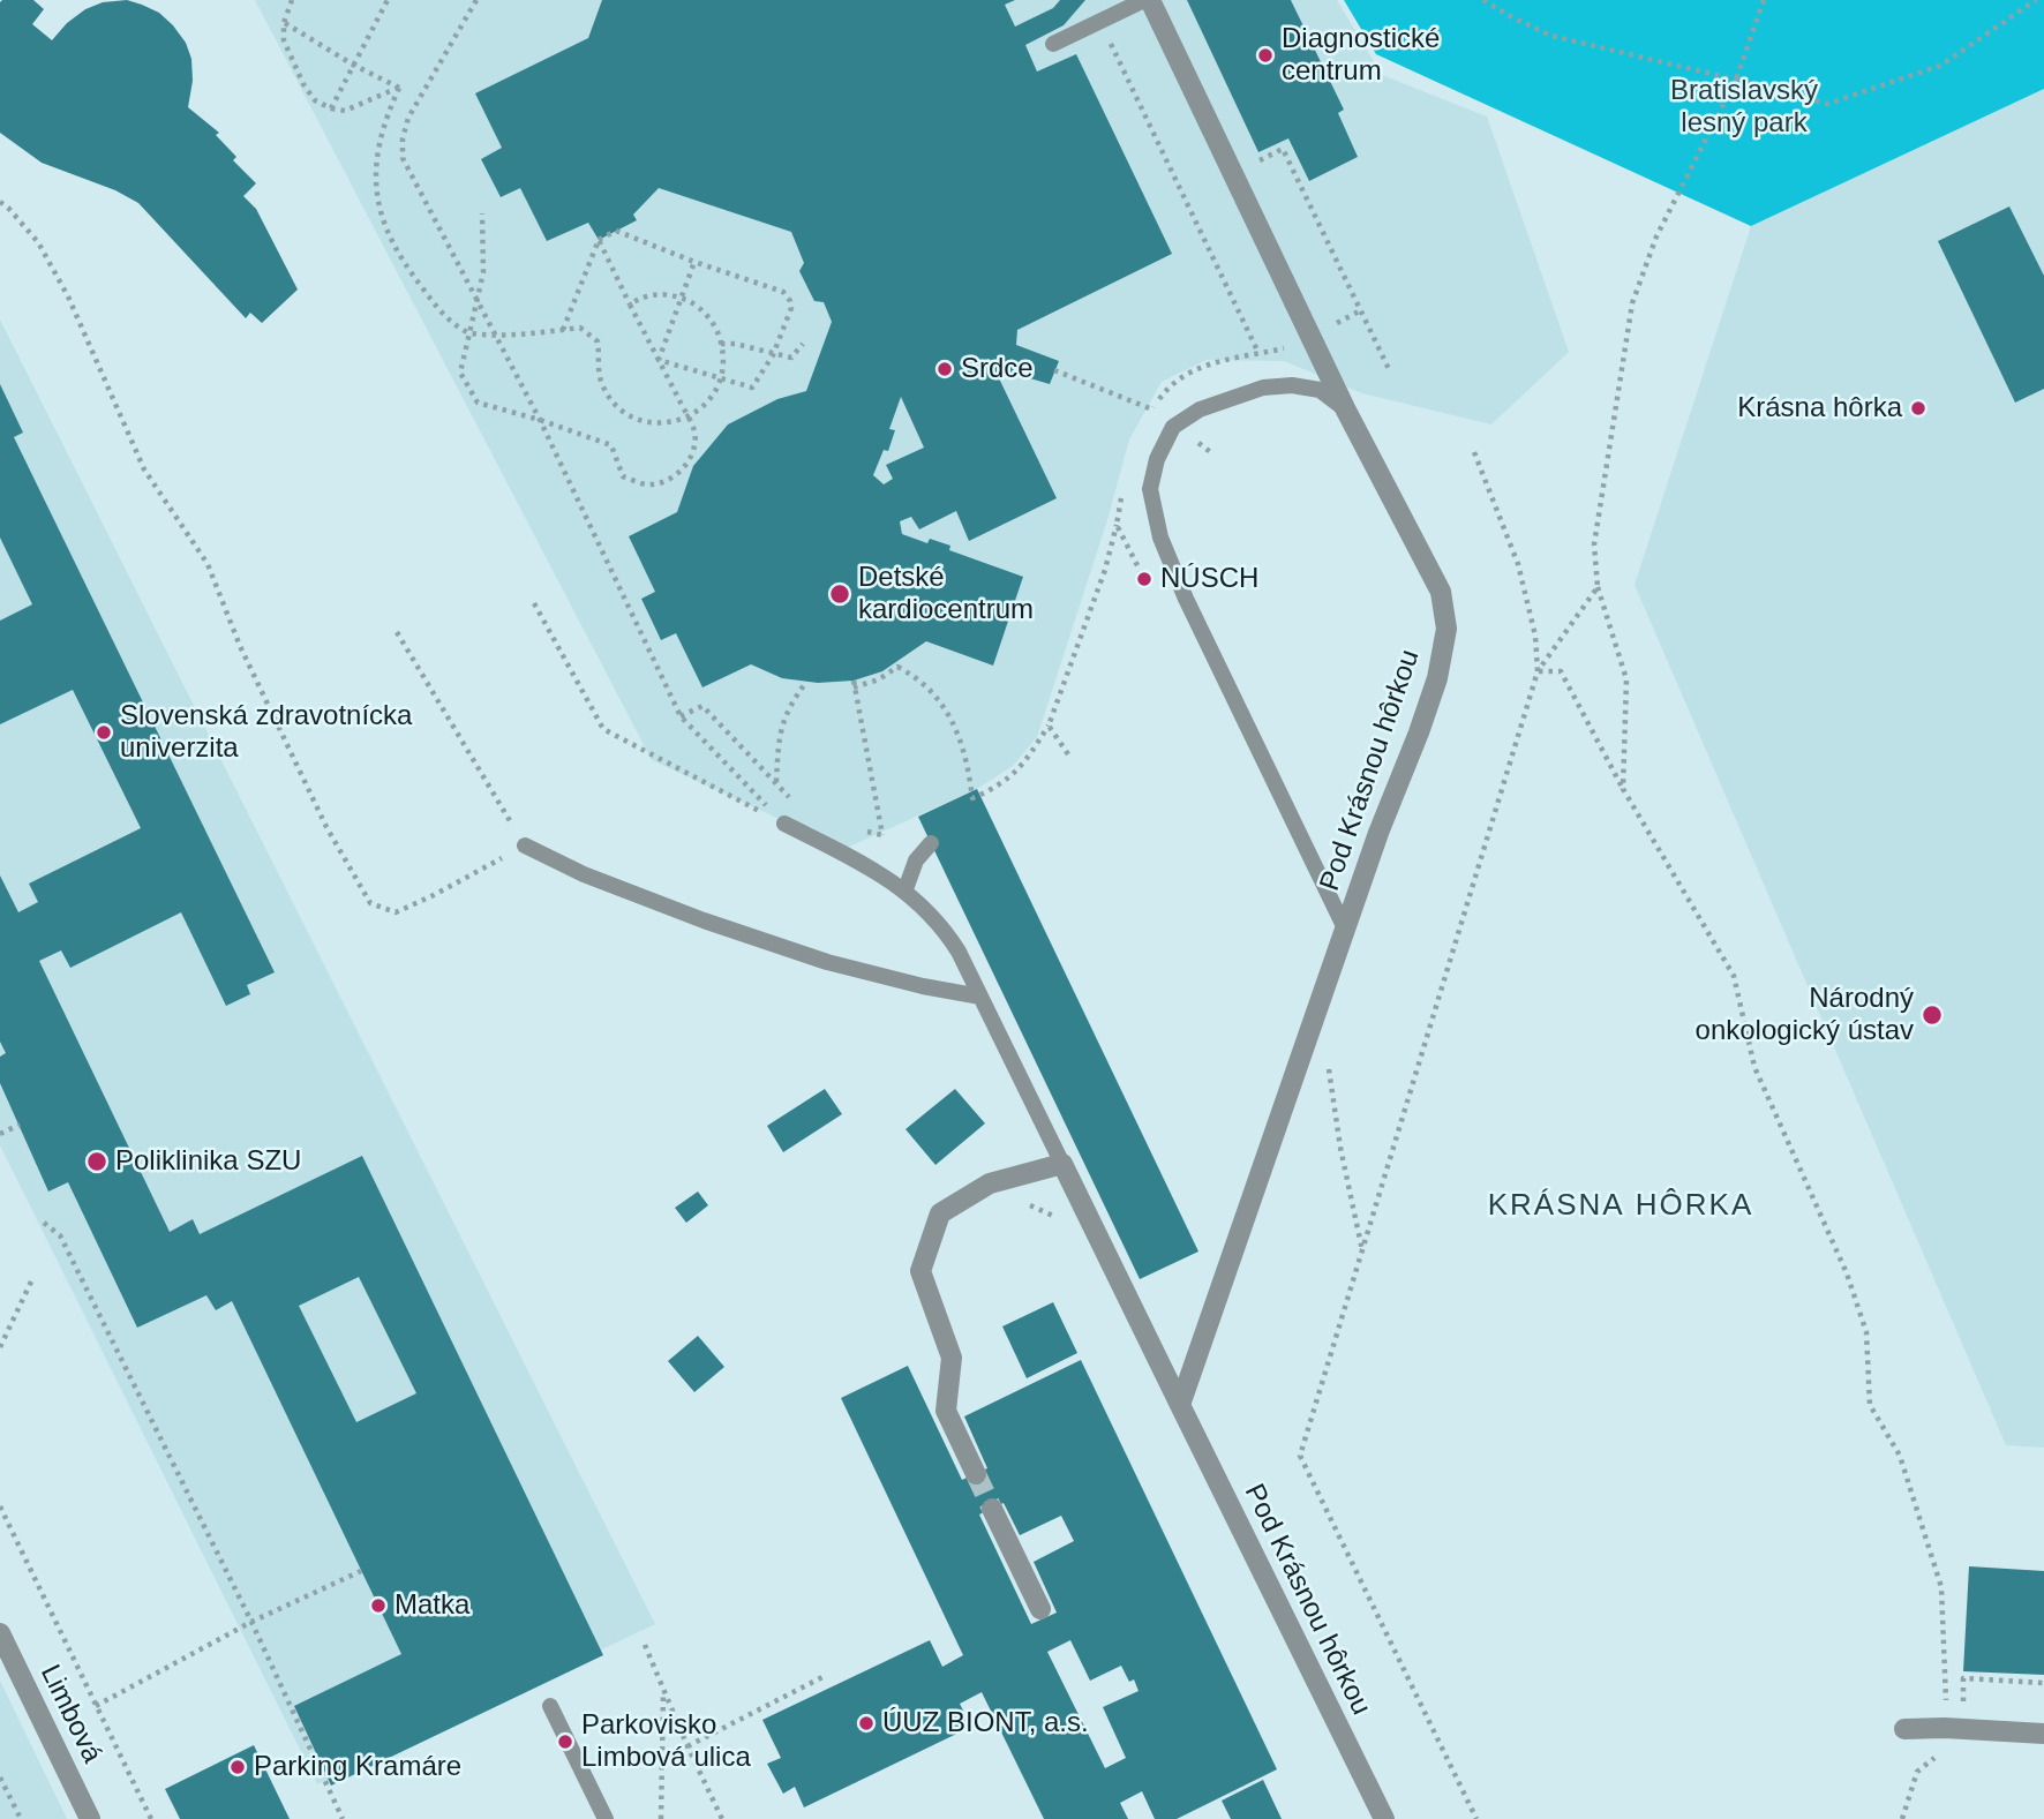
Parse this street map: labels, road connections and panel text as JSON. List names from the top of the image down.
{
  "streets": {
    "street": ["Pod Krásnou hôrkou", "Limbová"]
  },
  "districts": ["KRÁSNA HÔRKA"],
  "parks": ["Bratislavský lesný park"],
  "places": [
    "Diagnostické centrum",
    "Srdce",
    "Krásna hôrka",
    "NÚSCH",
    "Detské kardiocentrum",
    "Slovenská zdravotnícka univerzita",
    "Národný onkologický ústav",
    "Poliklinika SZU",
    "Matka",
    "ÚUZ BIONT, a.s.",
    "Parkovisko Limbová ulica",
    "Parking Kramáre"
  ]
}
